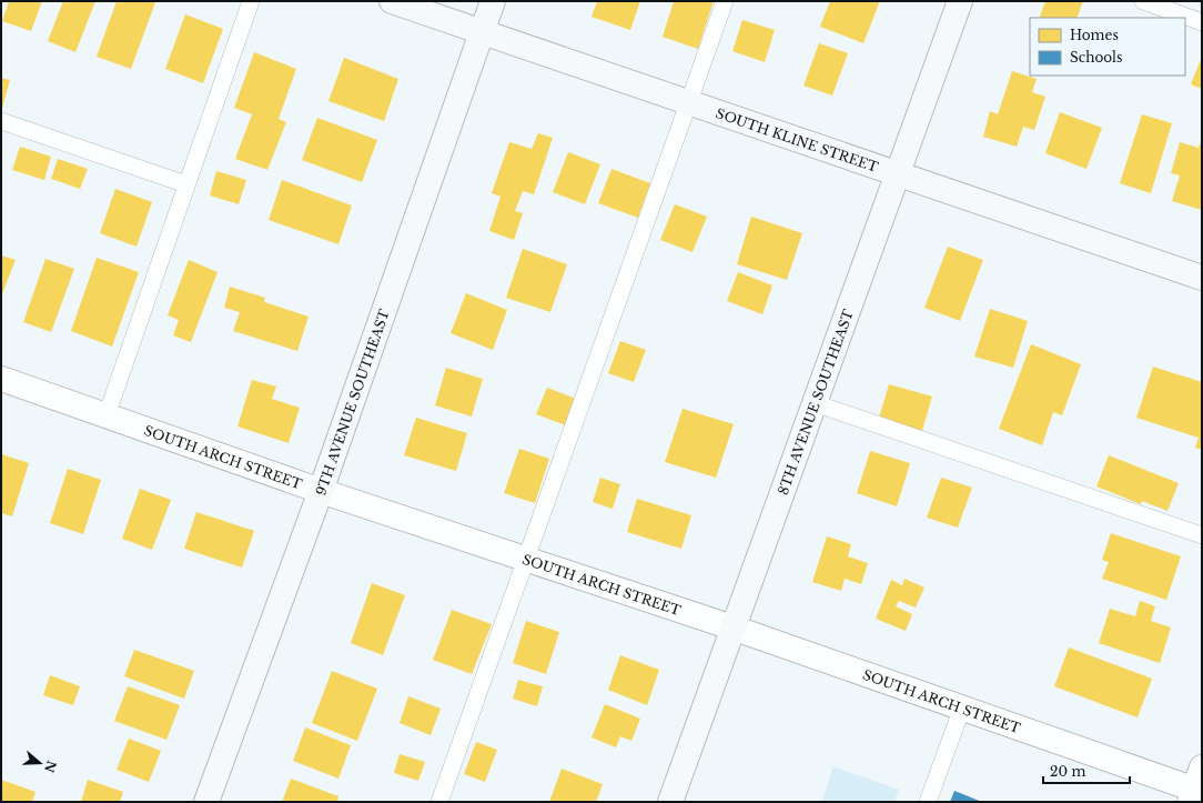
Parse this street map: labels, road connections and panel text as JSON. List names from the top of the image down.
{
  "streets": {
    "street": [
      "SOUTH KLINE STREET",
      "8TH AVENUE SOUTHEAST",
      "9TH AVENUE SOUTHEAST",
      "SOUTH ARCH STREET"
    ]
  },
  "crossings": [
    ["SOUTH KLINE STREET", "8TH AVENUE SOUTHEAST"],
    ["SOUTH KLINE STREET", "9TH AVENUE SOUTHEAST"],
    ["8TH AVENUE SOUTHEAST", "SOUTH ARCH STREET"],
    ["9TH AVENUE SOUTHEAST", "SOUTH ARCH STREET"]
  ],
  "legend": ["Homes", "Schools"],
  "scale_bar": "20 m",
  "north": "right"
}
